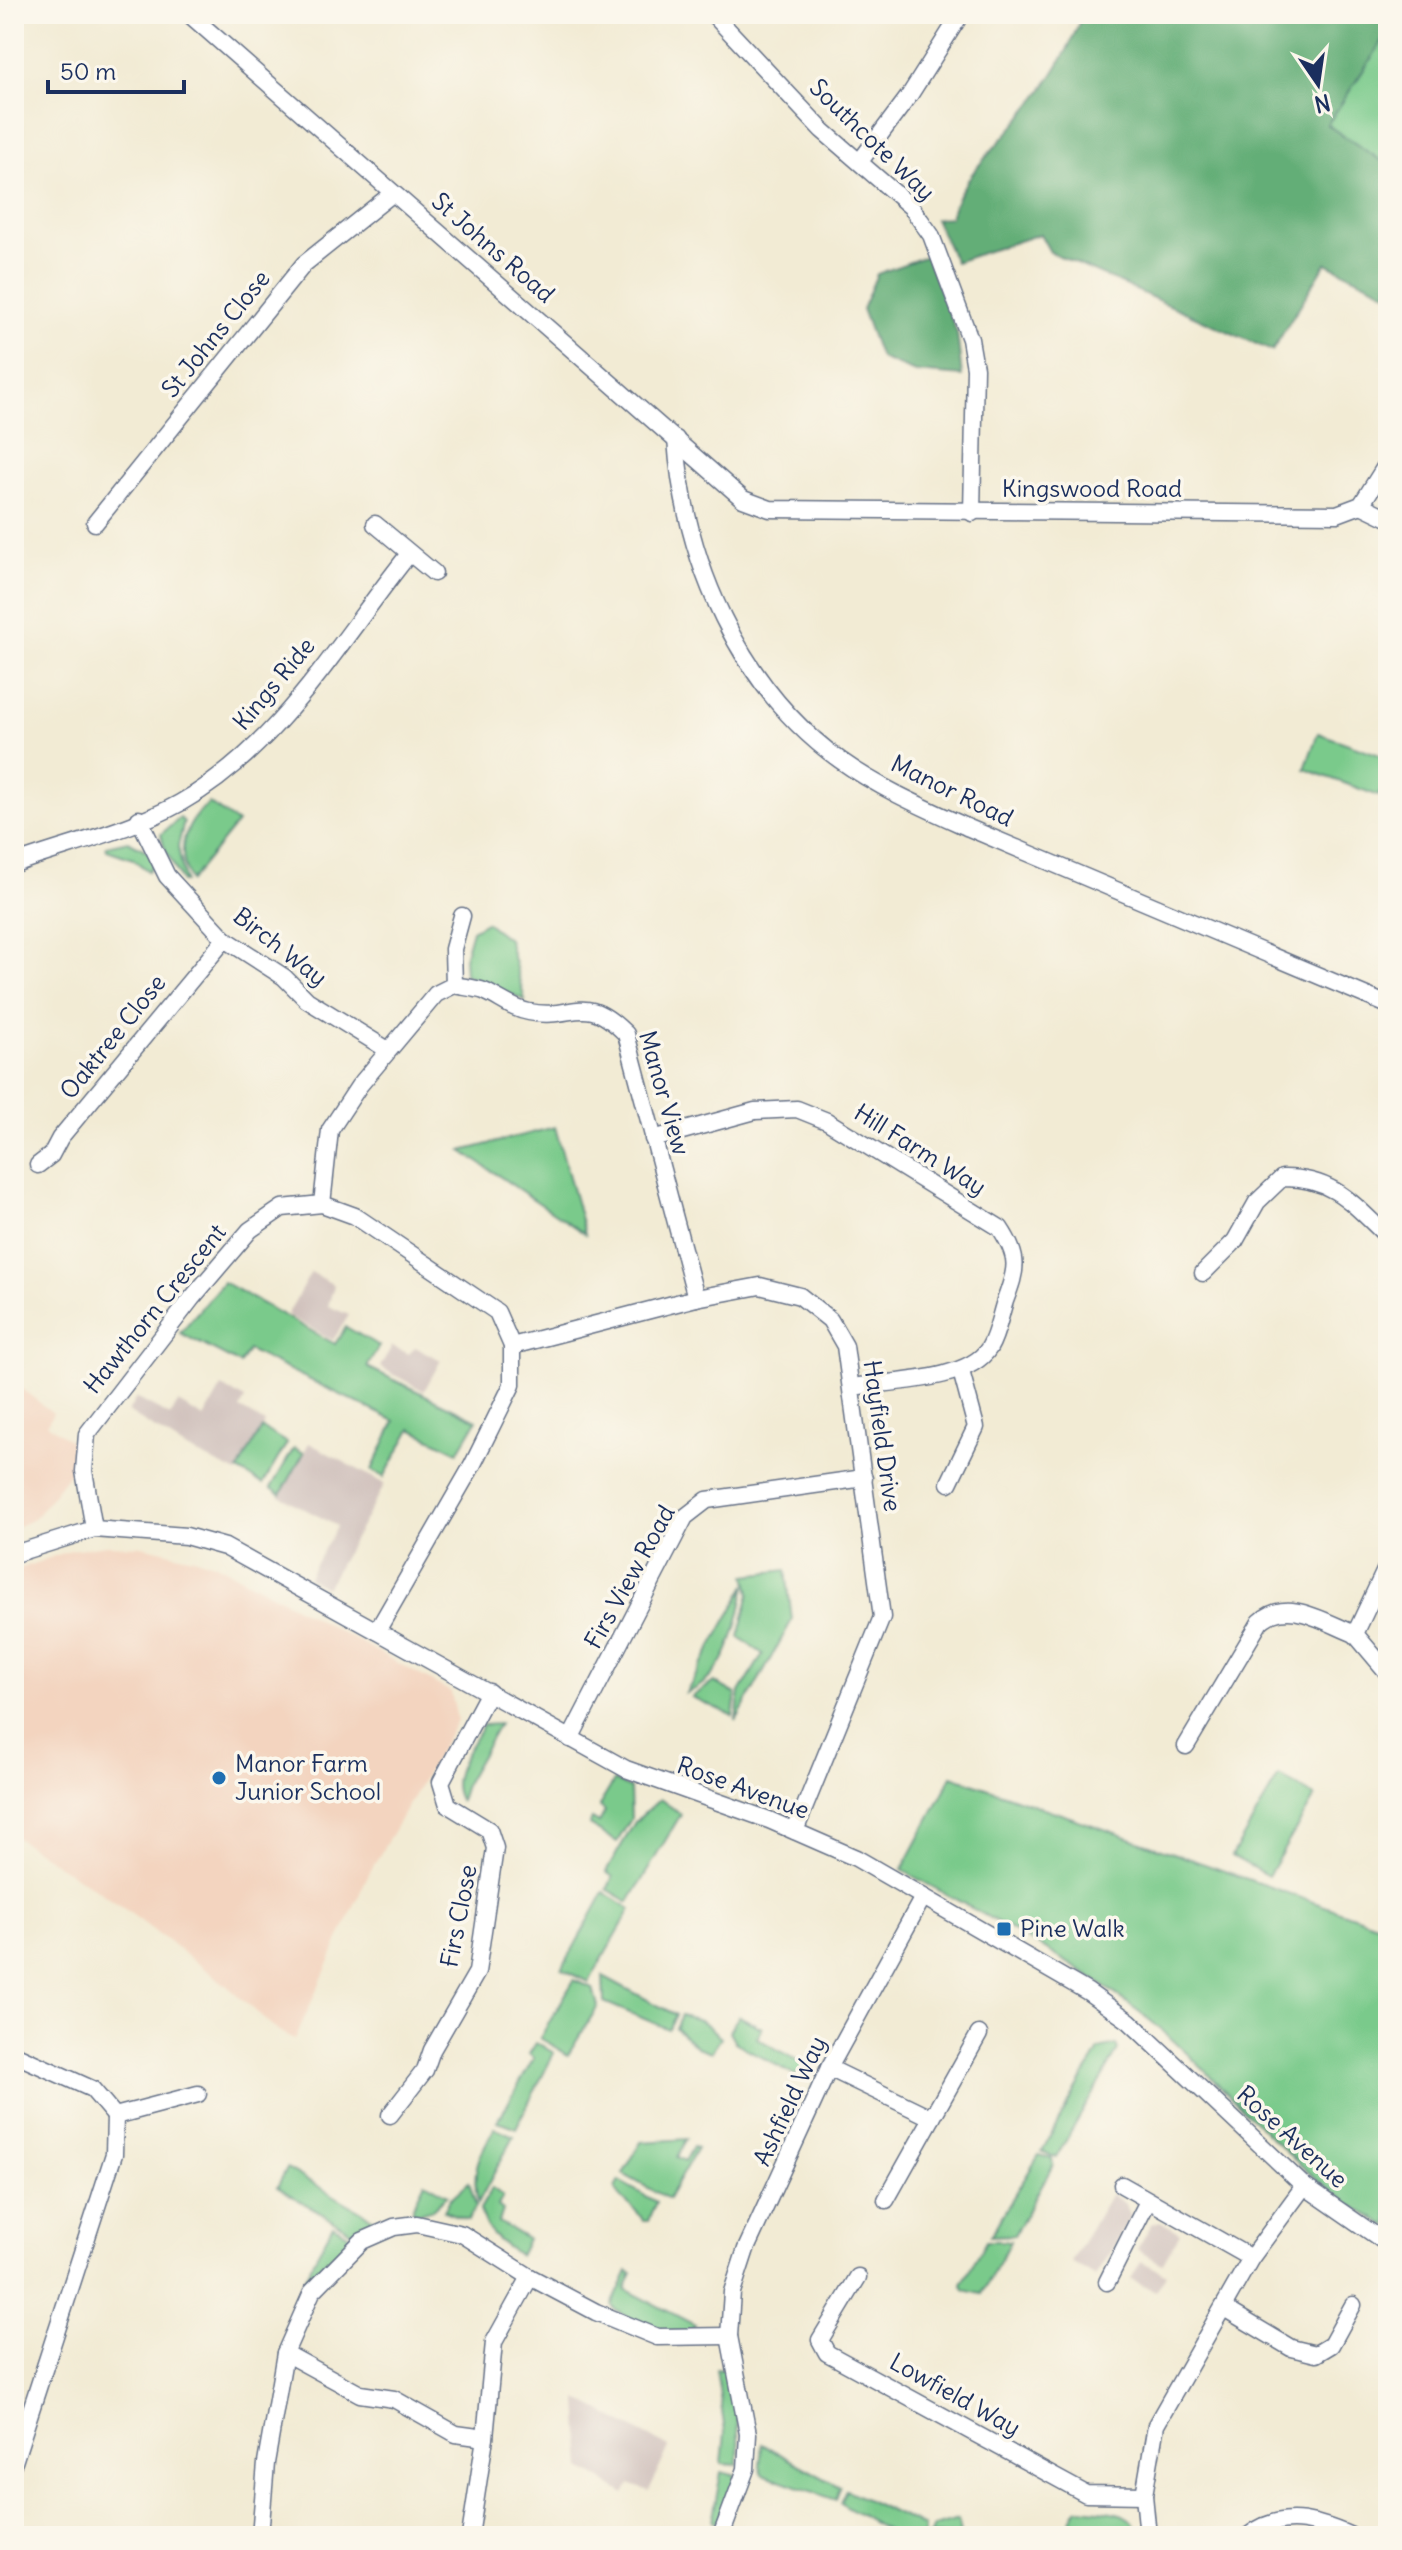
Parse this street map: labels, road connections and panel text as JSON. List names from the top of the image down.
{
  "streets": {
    "street": [
      "Southcote Way",
      "St Johns Road",
      "St Johns Close",
      "Kingswood Road",
      "Kings Ride",
      "Manor Road",
      "Birch Way",
      "Oaktree Close",
      "Manor View",
      "Hill Farm Way",
      "Hawthorn Crescent",
      "Hayfield Drive",
      "Firs View Road",
      "Rose Avenue",
      "Firs Close",
      "Ashfield Way",
      "Lowfield Way"
    ]
  },
  "crossings": [
    ["Southcote Way", "Kingswood Road"],
    ["St Johns Road", "St Johns Close"],
    ["St Johns Road", "Kingswood Road"],
    ["St Johns Road", "Manor Road"],
    ["Kings Ride", "Birch Way"],
    ["Birch Way", "Oaktree Close"],
    ["Manor View", "Hill Farm Way"],
    ["Manor View", "Hayfield Drive"],
    ["Hawthorn Crescent", "Hayfield Drive"],
    ["Hawthorn Crescent", "Rose Avenue"],
    ["Hayfield Drive", "Firs View Road"],
    ["Hayfield Drive", "Rose Avenue"],
    ["Firs View Road", "Rose Avenue"],
    ["Rose Avenue", "Firs Close"],
    ["Rose Avenue", "Ashfield Way"]
  ],
  "places": {
    "other": ["Manor Farm Junior School"],
    "transit": ["Pine Walk"]
  },
  "scale_bar": "50 m",
  "north": "bottom"
}
